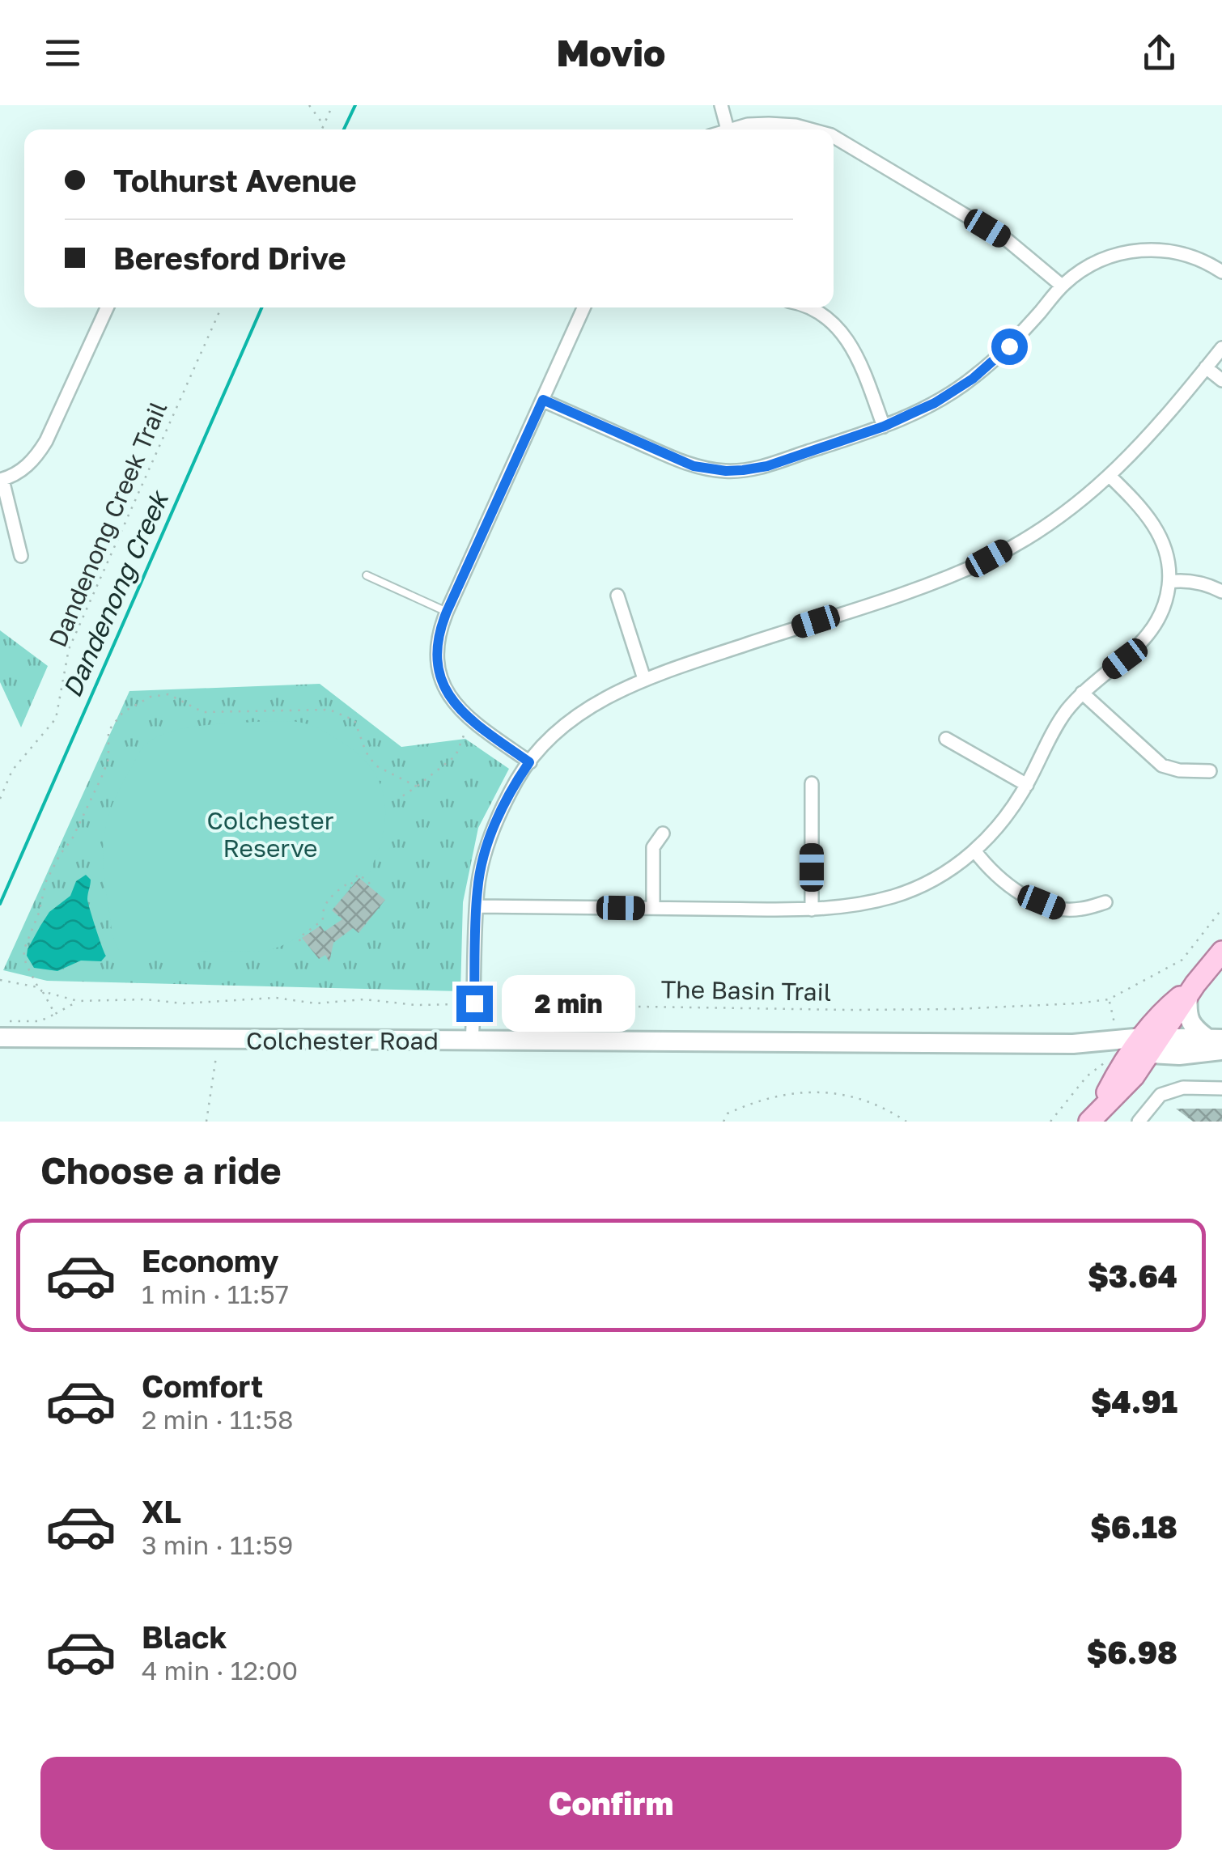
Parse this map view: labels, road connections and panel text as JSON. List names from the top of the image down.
{
  "streets": {
    "main road": ["Colchester Road"],
    "path": ["Dandenong Creek Trail", "The Basin Trail"]
  },
  "water": ["Dandenong Creek"],
  "parks": ["Colchester Reserve"],
  "page": {
    "header": "Movio",
    "banner": ["Tolhurst Avenue", "Beresford Drive"],
    "bubble": "2 min",
    "heading": "Choose a ride",
    "list": [
      {
        "name": "Economy",
        "note": "1 min · 11:57",
        "value": "$3.64"
      },
      {
        "name": "Comfort",
        "note": "2 min · 11:58",
        "value": "$4.91"
      },
      {
        "name": "XL",
        "note": "3 min · 11:59",
        "value": "$6.18"
      },
      {
        "name": "Black",
        "note": "4 min · 12:00",
        "value": "$6.98"
      }
    ],
    "buttons": "Confirm"
  }
}
